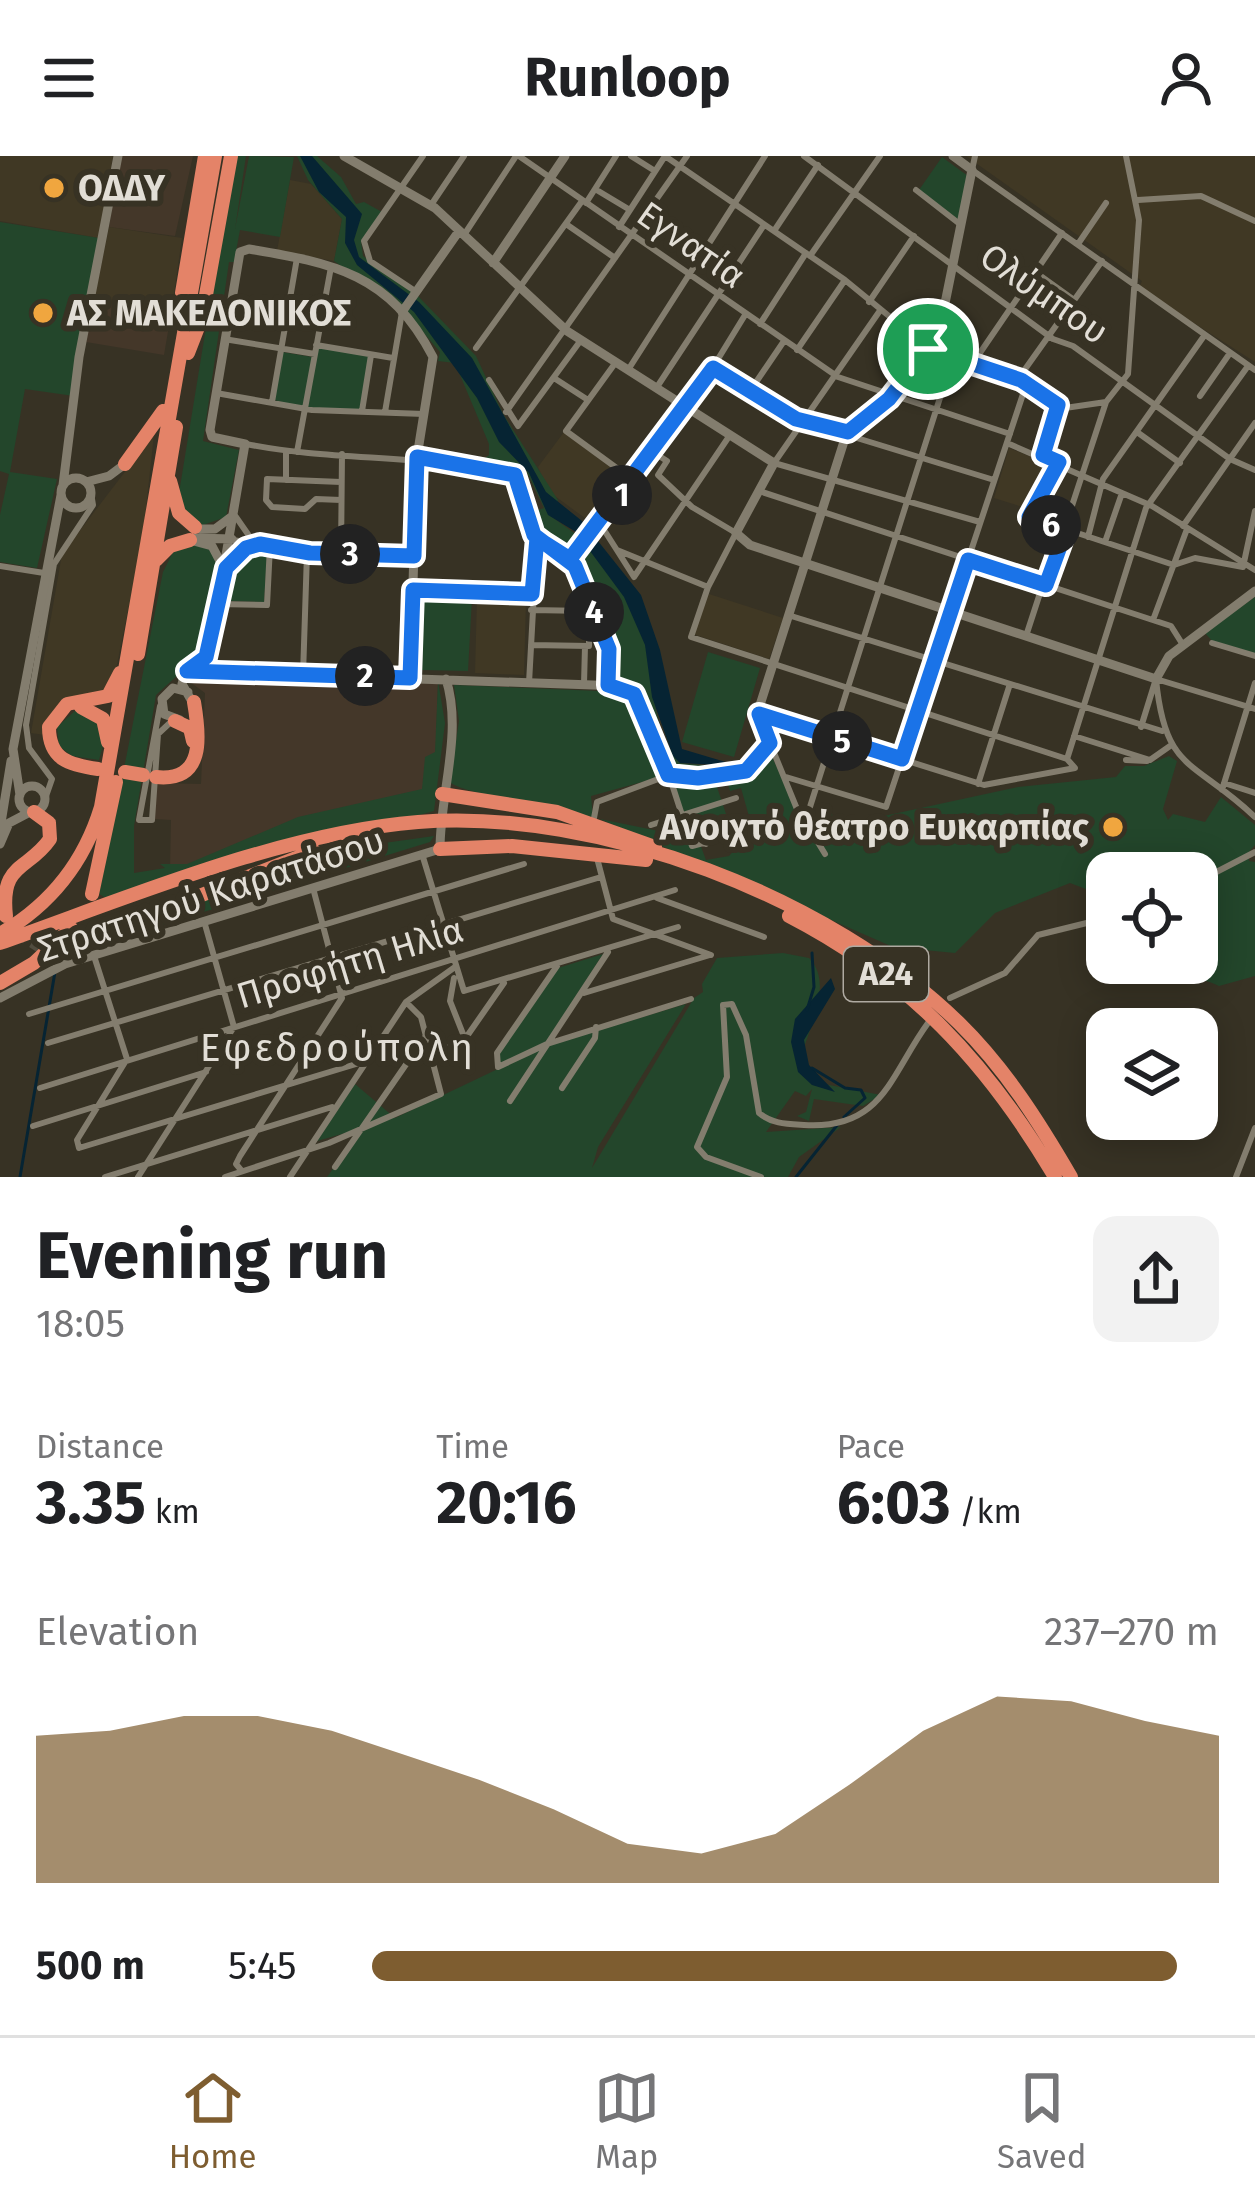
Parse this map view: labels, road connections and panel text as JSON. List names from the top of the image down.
{
  "streets": {
    "highway": ["Α24"],
    "street": [
      "Εγνατία",
      "Ολύμπου",
      "Στρατηγού Καρατάσου",
      "Προφήτη Ηλία"
    ]
  },
  "districts": ["Εφεδρούπολη"],
  "places": ["ΟΔΔΥ", "ΑΣ ΜΑΚΕΔΟΝΙΚΟΣ", "Ανοιχτό θέατρο Ευκαρπίας"],
  "page": {
    "header": "Runloop",
    "pins": [
      "1",
      "6",
      "3",
      "4",
      "2",
      "5"
    ],
    "heading": ["Evening run", "18:05"],
    "stats": [
      ["Distance", "3.35 km"],
      ["Time", "20:16"],
      ["Pace", "6:03 /km"]
    ],
    "chart": ["Elevation", "237–270 m"],
    "list": [
      {
        "name": "500 m",
        "note": "5:45"
      }
    ],
    "tabs": ["Home", "Map", "Saved"]
  }
}
